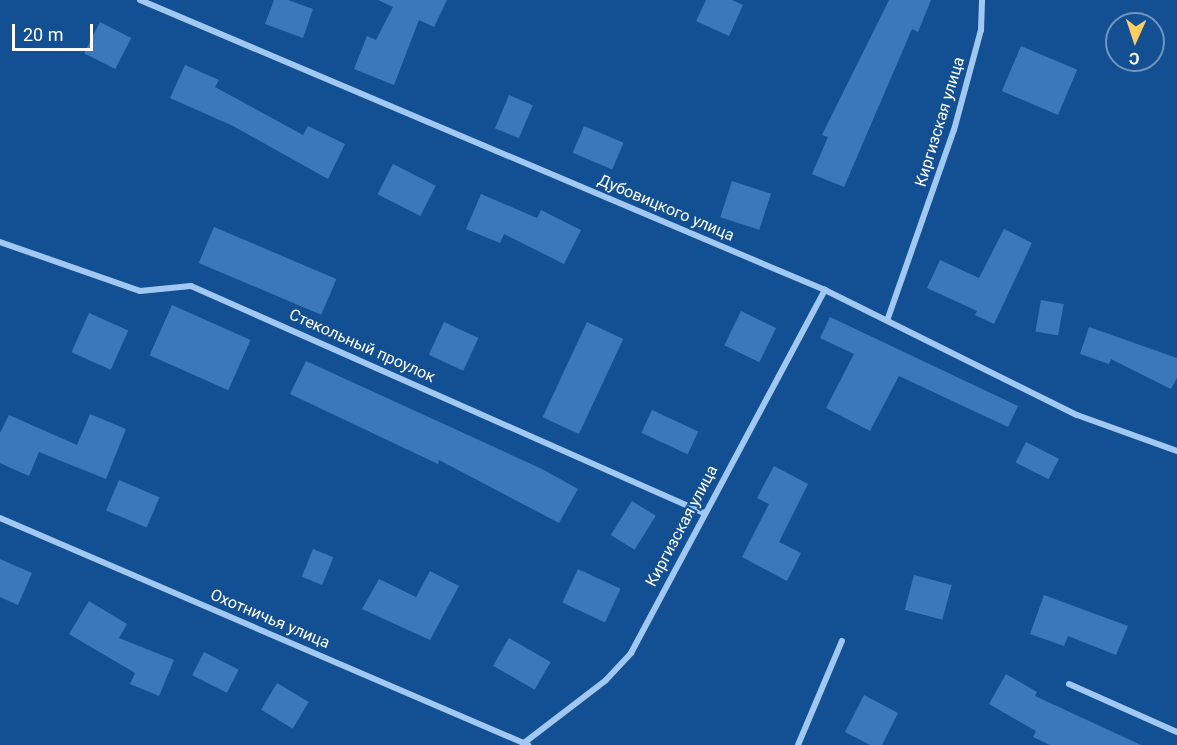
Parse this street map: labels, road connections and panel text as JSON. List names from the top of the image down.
{
  "streets": {
    "street": [
      "Киргизская улица",
      "Дубовицкого улица",
      "Стекольный проулок",
      "Охотничья улица"
    ]
  },
  "crossings": [
    ["Киргизская улица", "Дубовицкого улица"],
    ["Киргизская улица", "Стекольный проулок"],
    ["Киргизская улица", "Охотничья улица"]
  ],
  "scale_bar": "20 m",
  "north": "bottom"
}
